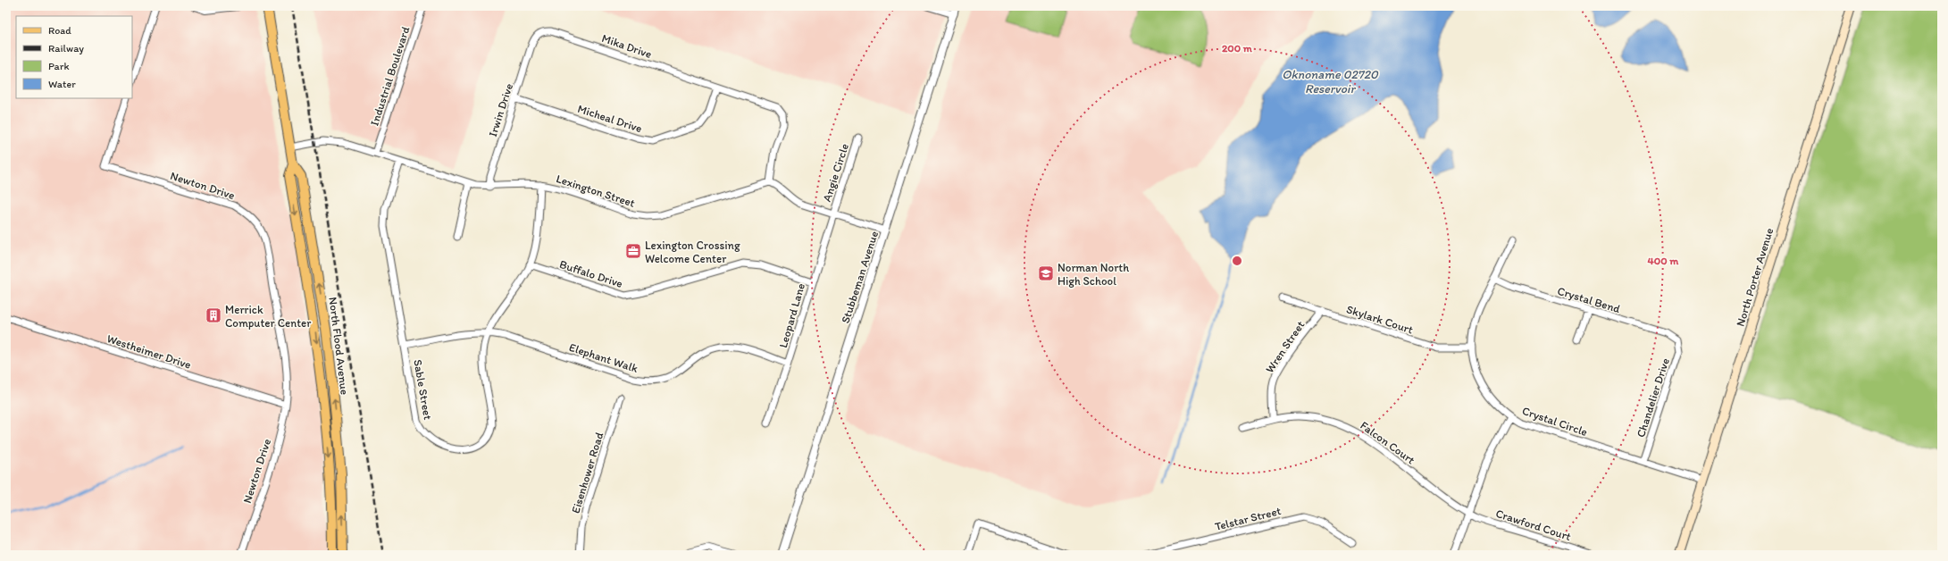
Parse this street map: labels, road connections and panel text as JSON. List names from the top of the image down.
{
  "streets": {
    "main road": ["North Porter Avenue", "North Flood Avenue"],
    "street": [
      "Mika Drive",
      "Industrial Boulevard",
      "Irwin Drive",
      "Micheal Drive",
      "Angie Circle",
      "Newton Drive",
      "Lexington Street",
      "Buffalo Drive",
      "Stubbeman Avenue",
      "Crystal Bend",
      "Leopard Lane",
      "Skylark Court",
      "Wren Street",
      "Westheimer Drive",
      "Elephant Walk",
      "Sable Street",
      "Chandelier Drive",
      "Crystal Circle",
      "Falcon Court",
      "Eisenhower Road",
      "Telstar Street",
      "Crawford Court"
    ]
  },
  "crossings": [
    ["Mika Drive", "Irwin Drive"],
    ["Mika Drive", "Micheal Drive"],
    ["Mika Drive", "Lexington Street"],
    ["Industrial Boulevard", "Lexington Street"],
    ["Irwin Drive", "Micheal Drive"],
    ["Irwin Drive", "Lexington Street"],
    ["Angie Circle", "Leopard Lane"],
    ["Newton Drive", "Westheimer Drive"],
    ["Lexington Street", "North Flood Avenue"],
    ["Lexington Street", "Sable Street"],
    ["Buffalo Drive", "Leopard Lane"],
    ["Buffalo Drive", "Sable Street"],
    ["North Porter Avenue", "Crystal Circle"],
    ["Crystal Bend", "Chandelier Drive"],
    ["Crystal Bend", "Crystal Circle"],
    ["Leopard Lane", "Elephant Walk"],
    ["Skylark Court", "Wren Street"],
    ["Skylark Court", "Crystal Circle"],
    ["Wren Street", "Falcon Court"],
    ["Elephant Walk", "Sable Street"],
    ["Chandelier Drive", "Crystal Circle"],
    ["Falcon Court", "Crawford Court"]
  ],
  "water": ["Oknoname 02720 Reservoir"],
  "places": {
    "office": ["Lexington Crossing Welcome Center"],
    "school or university": ["Norman North High School"],
    "building": ["Merrick Computer Center"]
  },
  "legend": [
    "Road",
    "Railway",
    "Park",
    "Water"
  ],
  "rings": ["200 m", "400 m"]
}
